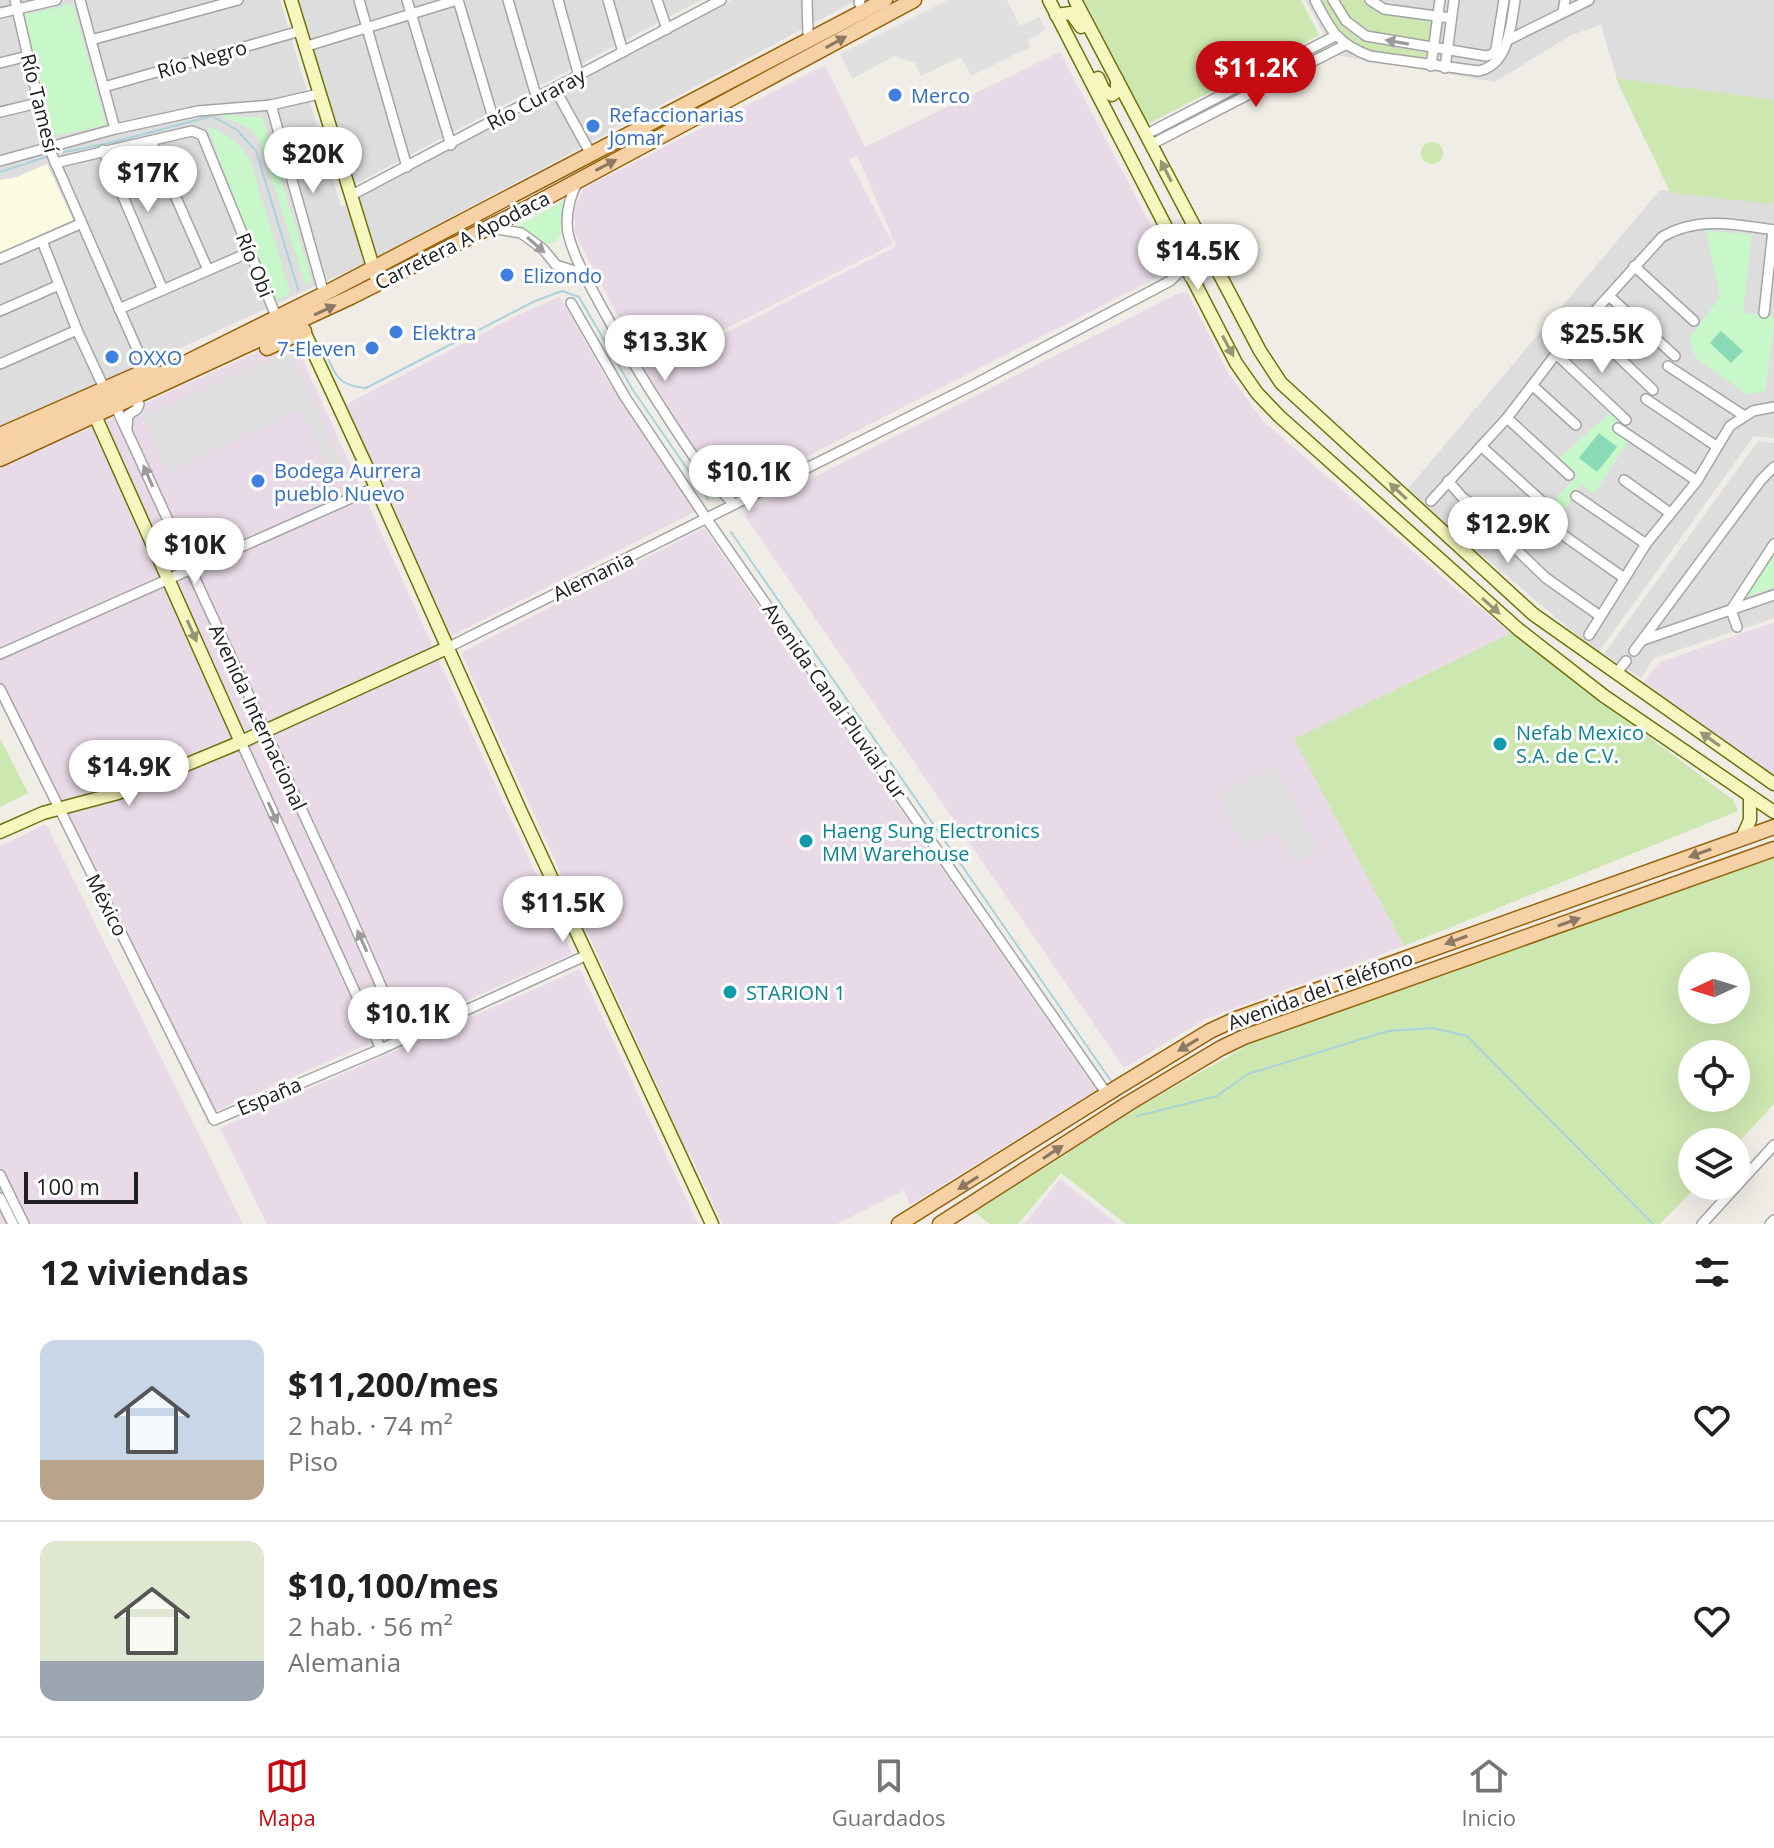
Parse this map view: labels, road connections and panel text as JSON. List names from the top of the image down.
{
  "streets": {
    "main road": [
      "Carretera A Apodaca",
      "Alemania",
      "Avenida Internacional",
      "Avenida del Teléfono"
    ],
    "street": [
      "Río Negro",
      "Río Curaray",
      "Río Tamesí",
      "Río Obi",
      "Avenida Canal Pluvial Sur",
      "México",
      "España"
    ]
  },
  "crossings": [
    ["Río Tamesí", "Carretera A Apodaca"],
    ["Carretera A Apodaca", "Río Obi"],
    ["Carretera A Apodaca", "Avenida Internacional"],
    ["Alemania", "Avenida Canal Pluvial Sur"],
    ["Alemania", "Avenida Internacional"],
    ["Alemania", "México"],
    ["Avenida Canal Pluvial Sur", "Avenida del Teléfono"],
    ["Avenida Internacional", "España"],
    ["México", "España"]
  ],
  "places": [
    "Merco",
    "Refaccionarias Jomar",
    "Elizondo",
    "Elektra",
    "7-Eleven",
    "OXXO",
    "Bodega Aurrera pueblo Nuevo",
    "Nefab Mexico S.A. de C.V.",
    "Haeng Sung Electronics MM Warehouse",
    "STARION 1"
  ],
  "scale_bar": "100 m",
  "north": "left",
  "page": {
    "price": [
      "$11.2K",
      "$20K",
      "$17K",
      "$14.5K",
      "$25.5K",
      "$13.3K",
      "$10.1K",
      "$12.9K",
      "$10K",
      "$14.9K",
      "$11.5K",
      "$10.1K"
    ],
    "scale": "100 m",
    "heading": "12 viviendas",
    "list": [
      {
        "name": "$11,200/mes",
        "note": "2 hab. · 74 m² · Piso"
      },
      {
        "name": "$10,100/mes",
        "note": "2 hab. · 56 m² · Alemania"
      }
    ],
    "tabs": ["Mapa", "Guardados", "Inicio"]
  }
}
